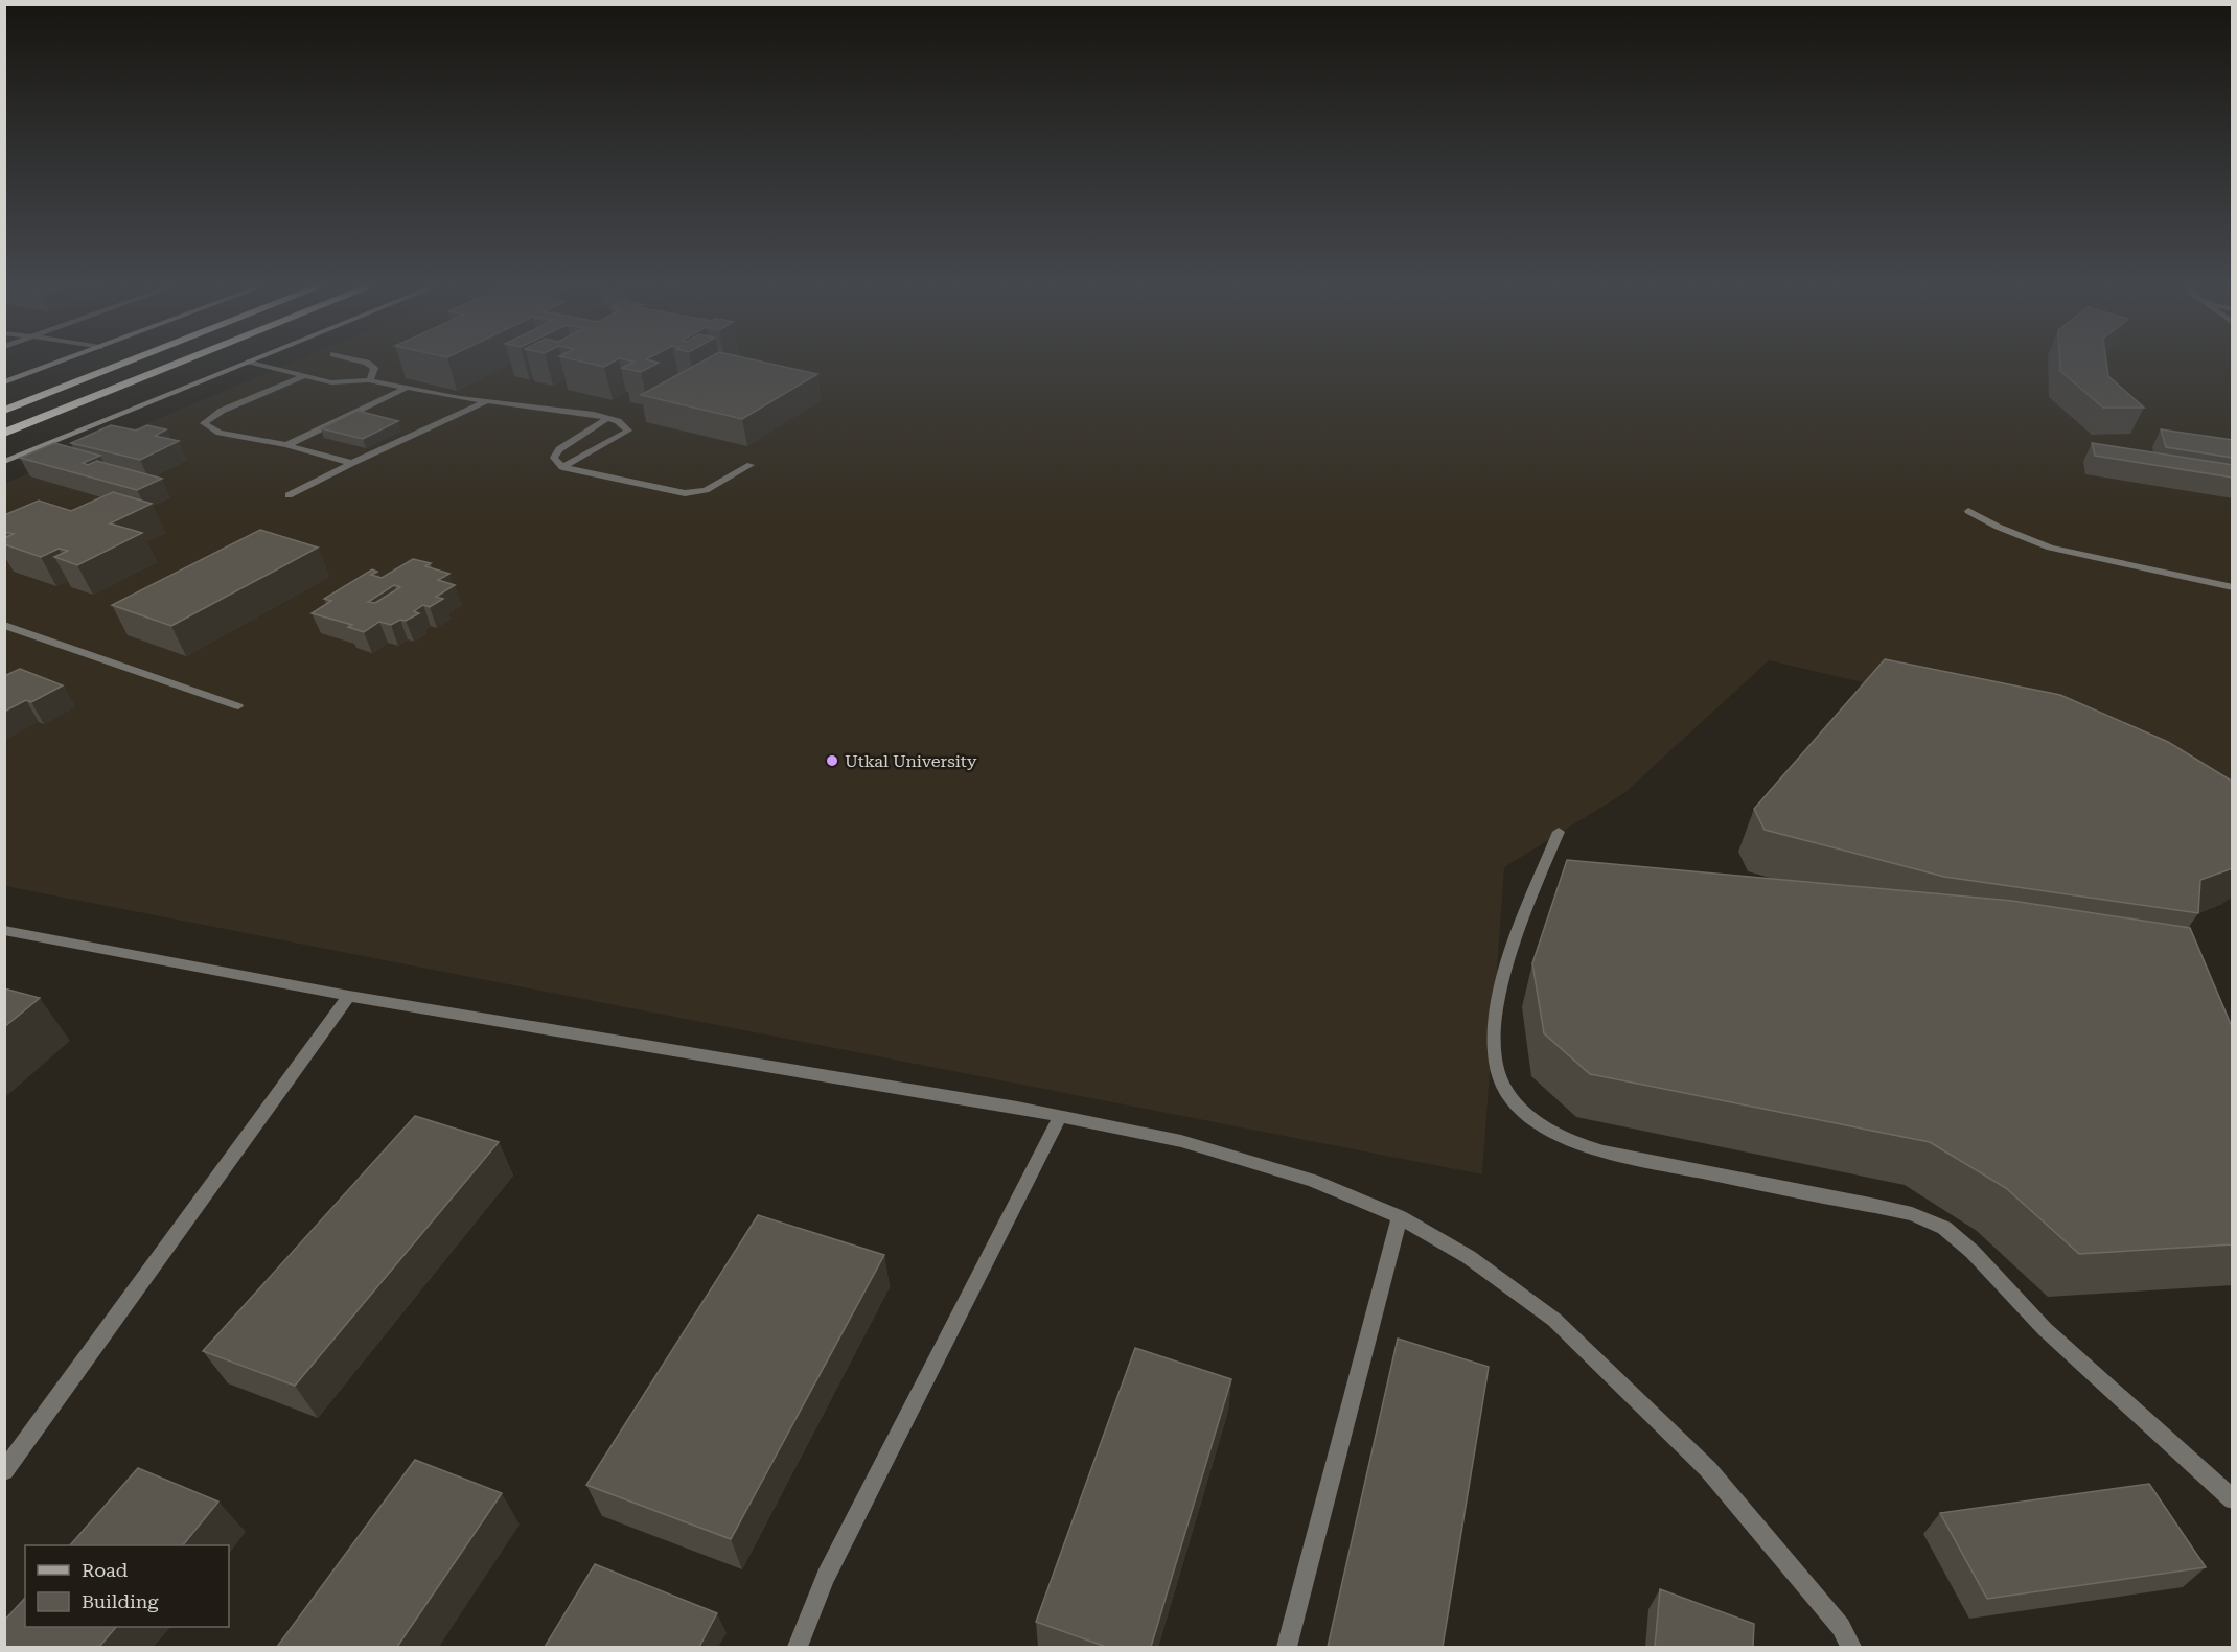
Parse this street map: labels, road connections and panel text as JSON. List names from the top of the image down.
{
  "places": ["Utkal University"],
  "legend": ["Road", "Building"]
}
